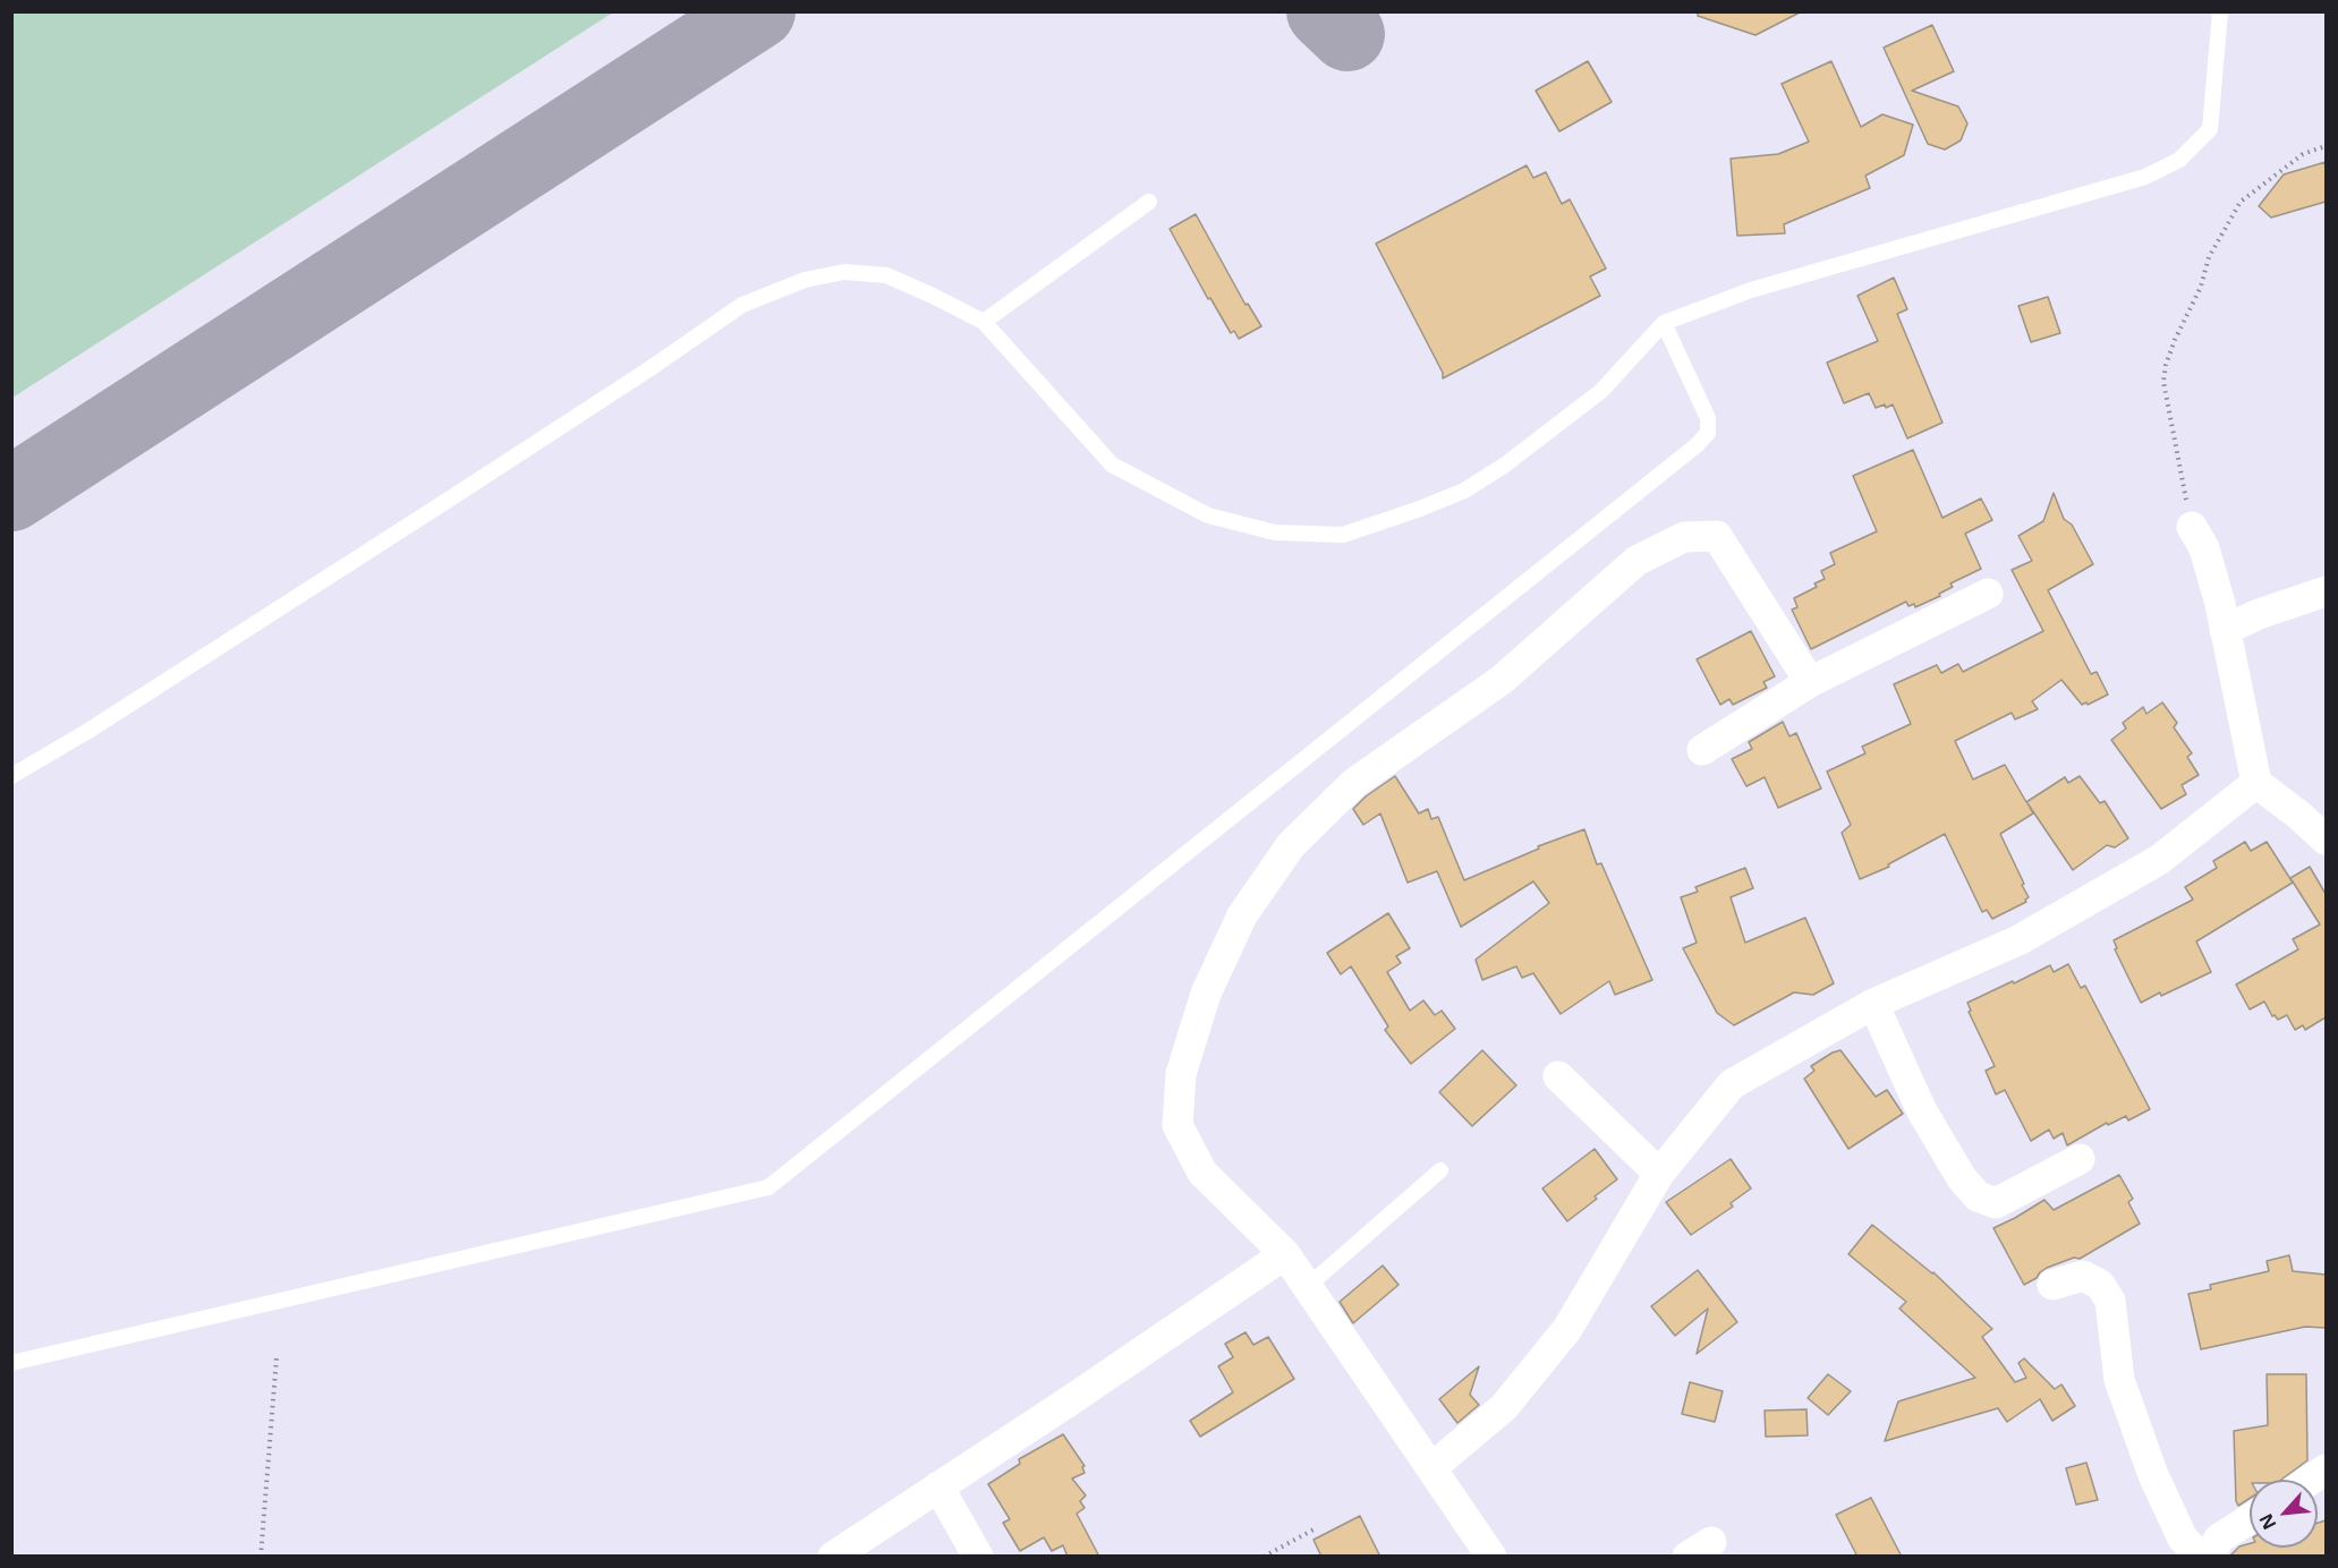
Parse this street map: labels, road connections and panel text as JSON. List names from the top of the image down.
{
  "north": "bottom left"
}
